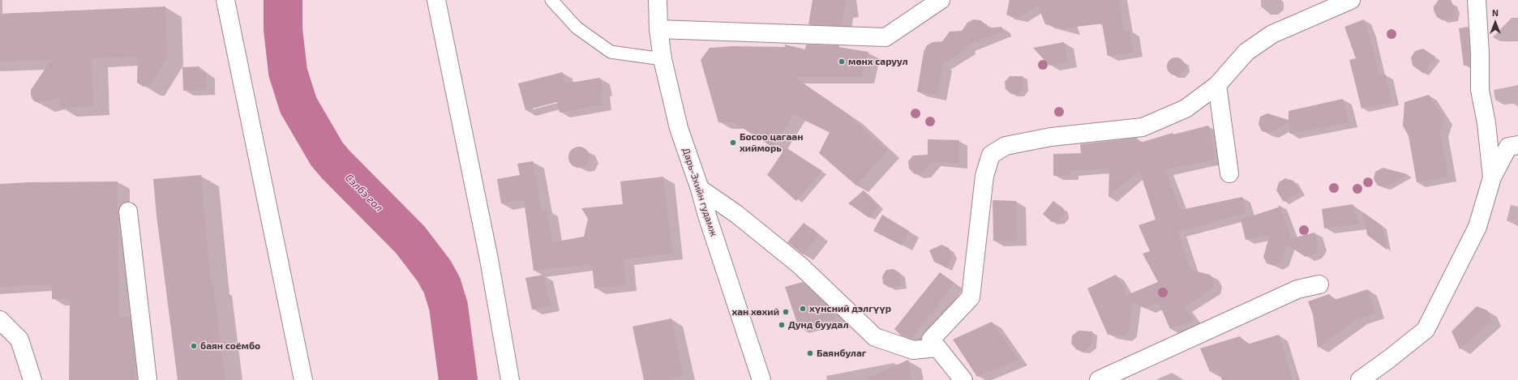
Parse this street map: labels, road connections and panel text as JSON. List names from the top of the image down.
{
  "streets": {
    "street": ["Дарь-Эхийн гудамж"]
  },
  "water": ["Сэлбэ гол"],
  "places": [
    "мөнх саруул",
    "Босоо цагаан хийморь",
    "хүнсний дэлгүүр",
    "хан хөхий",
    "Дунд буудал",
    "баян соёмбо",
    "Баянбулаг"
  ],
  "north": "top"
}
